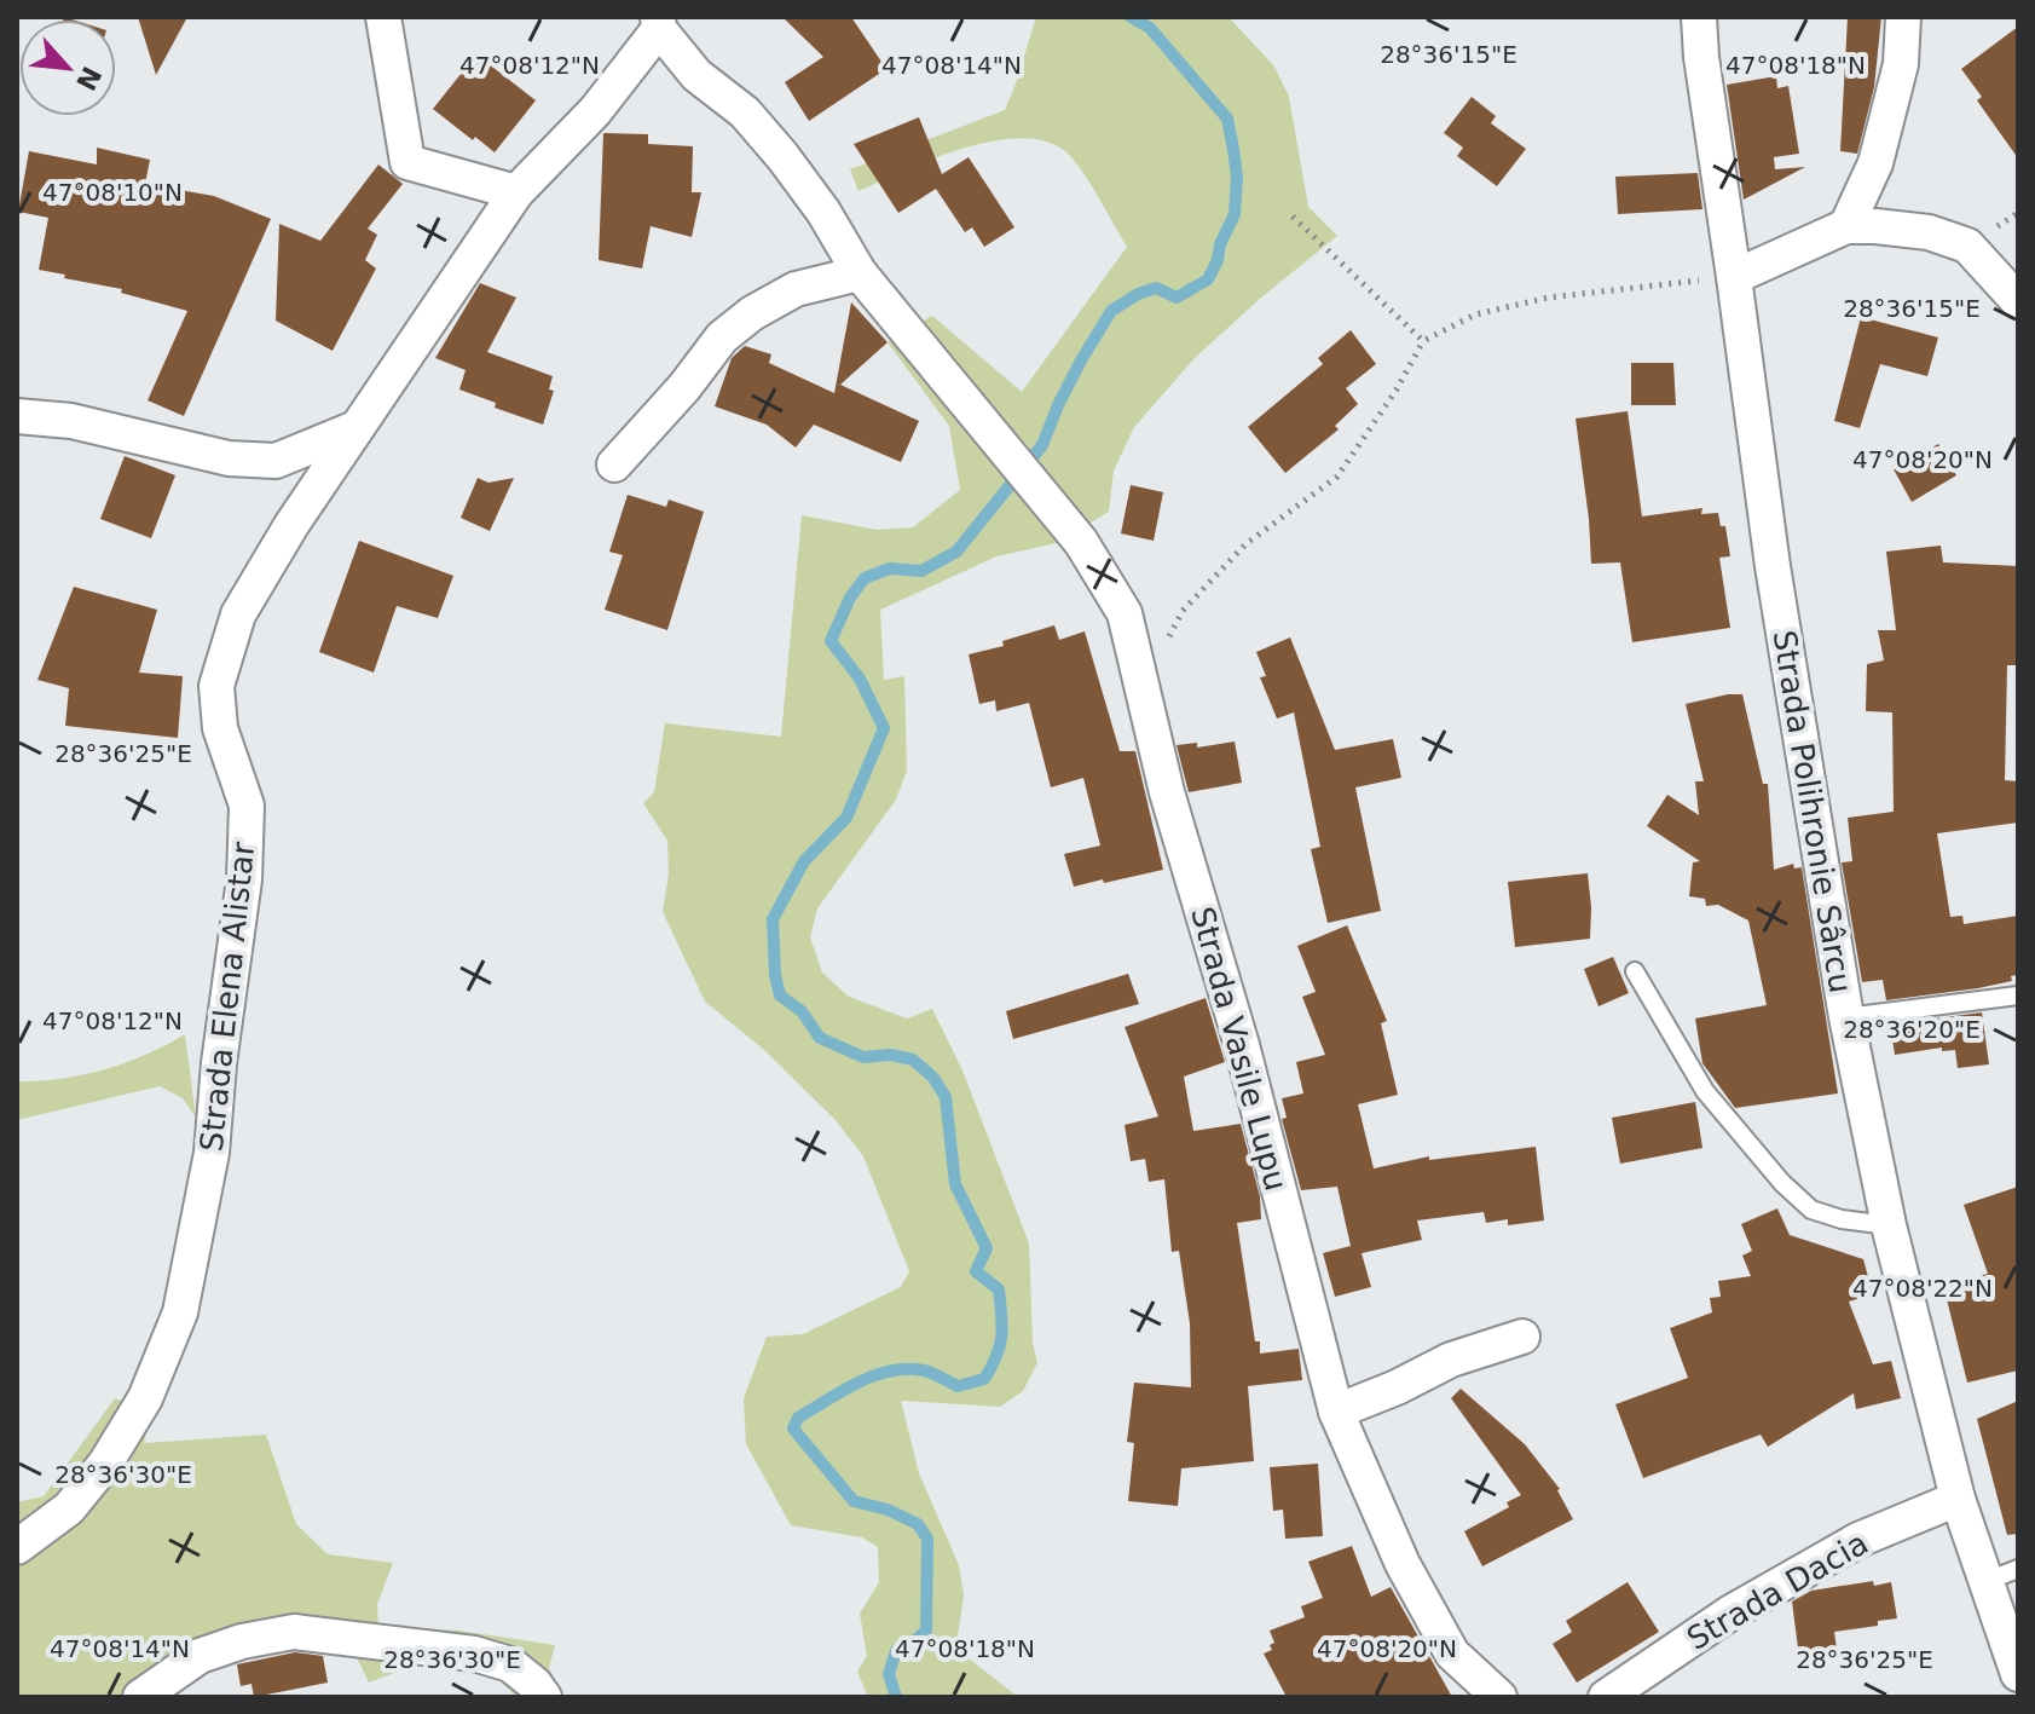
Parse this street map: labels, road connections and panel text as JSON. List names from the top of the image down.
{
  "streets": {
    "street": [
      "Strada Polihronie Sârcu",
      "Strada Elena Alistar",
      "Strada Vasile Lupu",
      "Strada Dacia"
    ]
  },
  "crossings": [
    ["Strada Polihronie Sârcu", "Strada Dacia"],
    ["Strada Elena Alistar", "Strada Vasile Lupu"]
  ],
  "north": "bottom right",
  "coordinates": [
    "28°36'15\"E",
    "47°08'12\"N",
    "47°08'14\"N",
    "47°08'18\"N",
    "47°08'10\"N",
    "47°08'20\"N",
    "28°36'25\"E",
    "28°36'20\"E",
    "47°08'22\"N",
    "28°36'30\"E"
  ]
}
